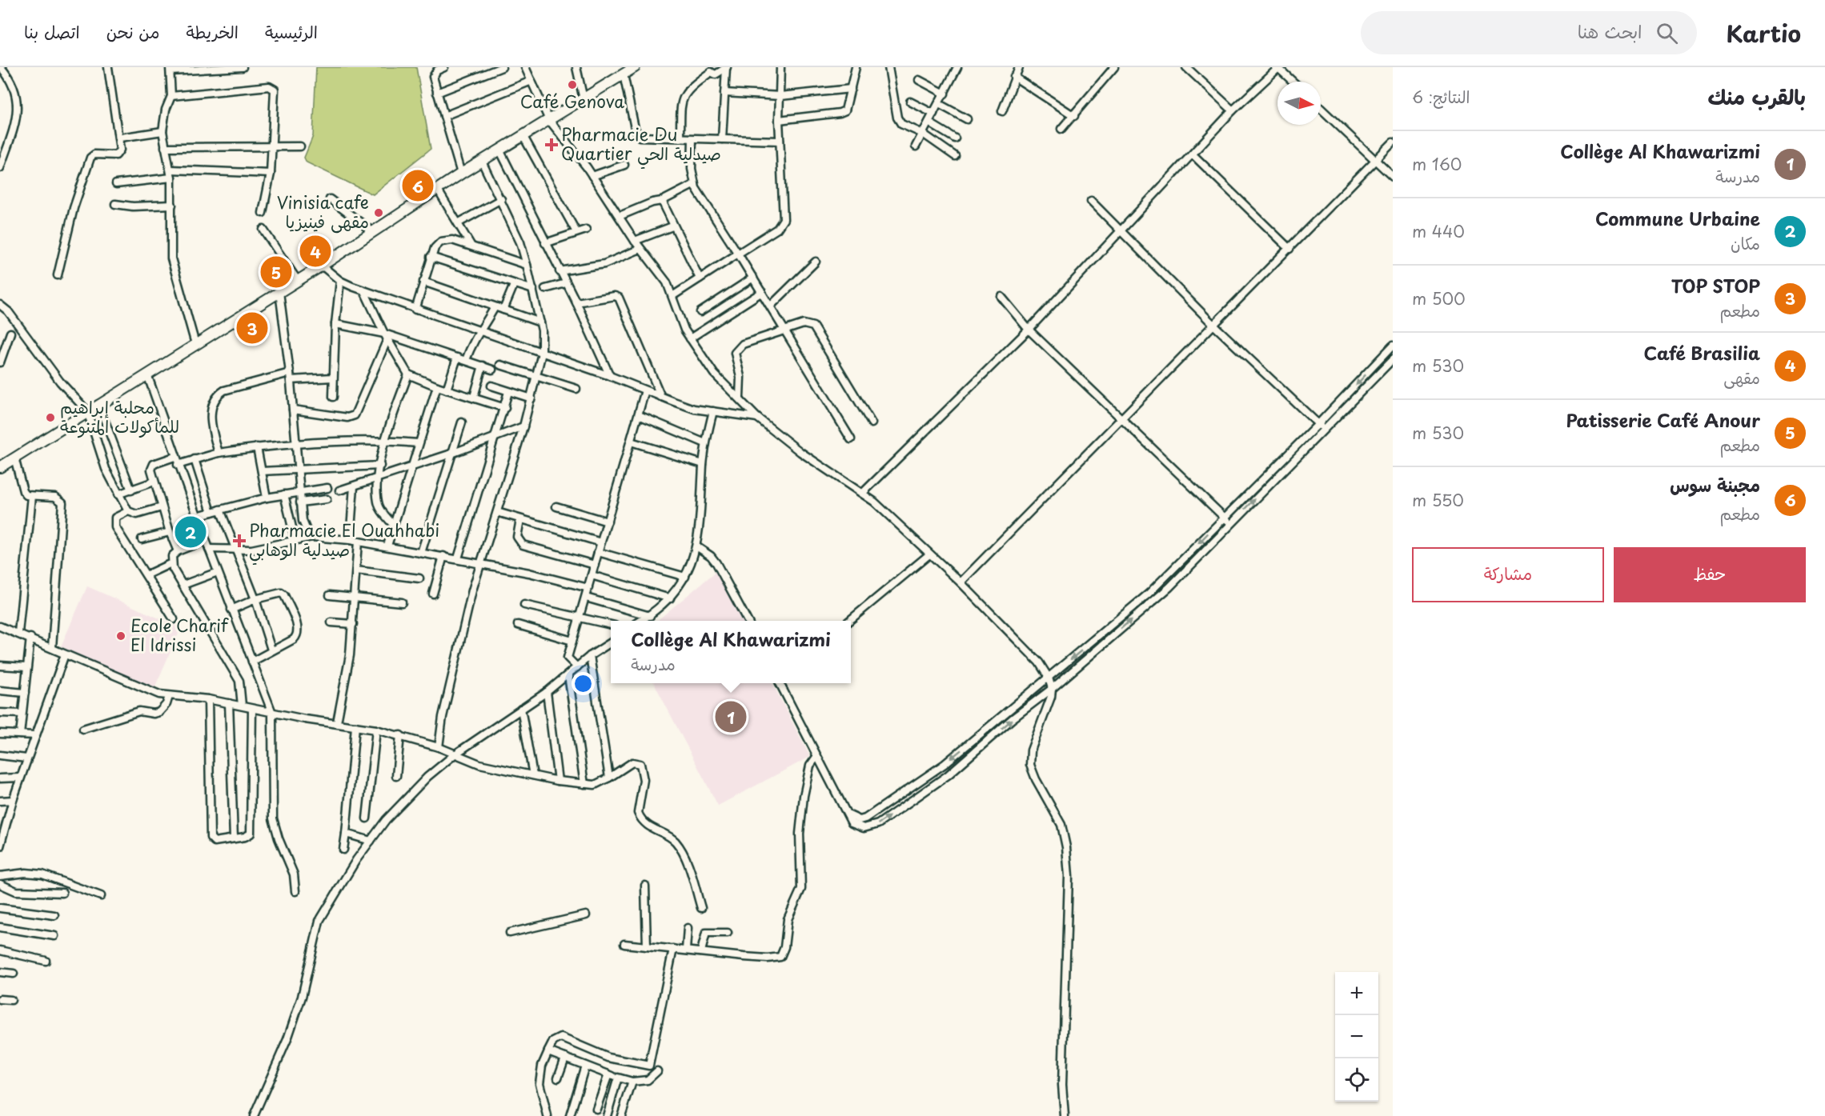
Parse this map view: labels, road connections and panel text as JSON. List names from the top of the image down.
{
  "places": {
    "other": [
      "Café Genova",
      "Vinisia cafe مقهى فينيزيا",
      "محلبة إبراهيم للمأكولات المتنوعة",
      "Ecole Charif El Idrissi"
    ],
    "health": ["Pharmacie Du Quartier صيدلية الحي", "Pharmacie El Ouahhabi صيدلية الوهابي"]
  },
  "north": "right",
  "page": {
    "header": "Kartio",
    "search": "ابحث هنا",
    "nav": [
      "الرئيسية",
      "الخريطة",
      "من نحن",
      "اتصل بنا"
    ],
    "heading": ["بالقرب منك", "النتائج: 6"],
    "list": [
      {
        "mark": "1",
        "name": "Collège Al Khawarizmi",
        "note": "مدرسة",
        "value": "160 m"
      },
      {
        "mark": "2",
        "name": "Commune Urbaine",
        "note": "مكان",
        "value": "440 m"
      },
      {
        "mark": "3",
        "name": "TOP STOP",
        "note": "مطعم",
        "value": "500 m"
      },
      {
        "mark": "4",
        "name": "Café Brasilia",
        "note": "مقهى",
        "value": "530 m"
      },
      {
        "mark": "5",
        "name": "Patisserie Café Anour",
        "note": "مطعم",
        "value": "530 m"
      },
      {
        "mark": "6",
        "name": "مجبنة سوس",
        "note": "مطعم",
        "value": "550 m"
      }
    ],
    "pins": [
      "6",
      "4",
      "5",
      "3",
      "2",
      "1"
    ],
    "buttons": ["حفظ", "مشاركة"],
    "popup": ["Collège Al Khawarizmi", "مدرسة"],
    "map_buttons": ["+", "−"]
  }
}
